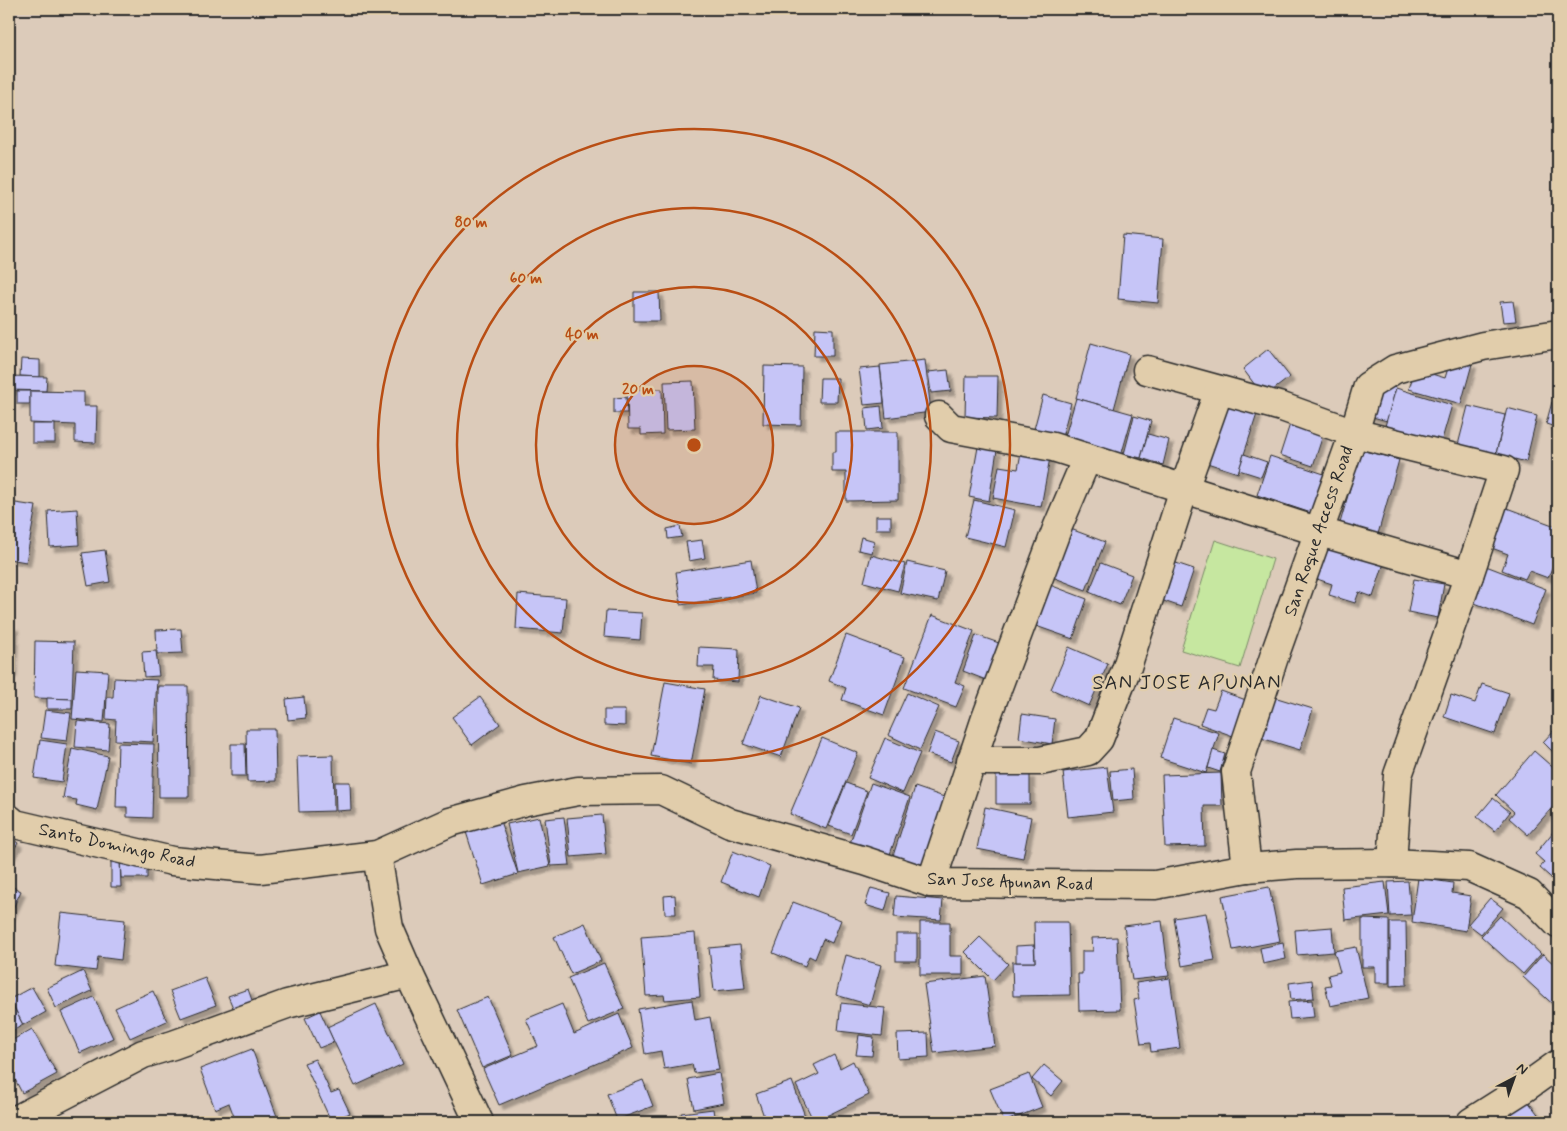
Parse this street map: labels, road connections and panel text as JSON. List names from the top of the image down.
{
  "streets": {
    "street": ["San Roque Access Road", "Santo Domingo Road", "San Jose Apunan Road"]
  },
  "crossings": [
    ["San Roque Access Road", "San Jose Apunan Road"],
    ["Santo Domingo Road", "San Jose Apunan Road"]
  ],
  "districts": ["SAN JOSE APUNAN"],
  "north": "top right",
  "rings": [
    "80 m",
    "60 m",
    "40 m",
    "20 m"
  ]
}
